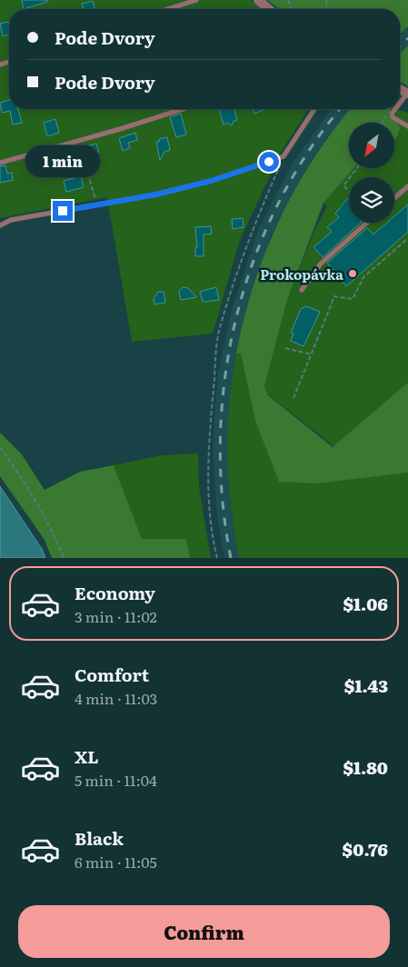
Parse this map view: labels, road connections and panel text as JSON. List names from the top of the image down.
{
  "places": ["Prokopávka"],
  "north": "bottom left",
  "page": {
    "banner": ["Pode Dvory", "Pode Dvory"],
    "bubble": "1 min",
    "list": [
      {
        "name": "Economy",
        "note": "3 min · 11:02",
        "value": "$1.06"
      },
      {
        "name": "Comfort",
        "note": "4 min · 11:03",
        "value": "$1.43"
      },
      {
        "name": "XL",
        "note": "5 min · 11:04",
        "value": "$1.80"
      },
      {
        "name": "Black",
        "note": "6 min · 11:05",
        "value": "$0.76"
      }
    ],
    "buttons": "Confirm"
  }
}
